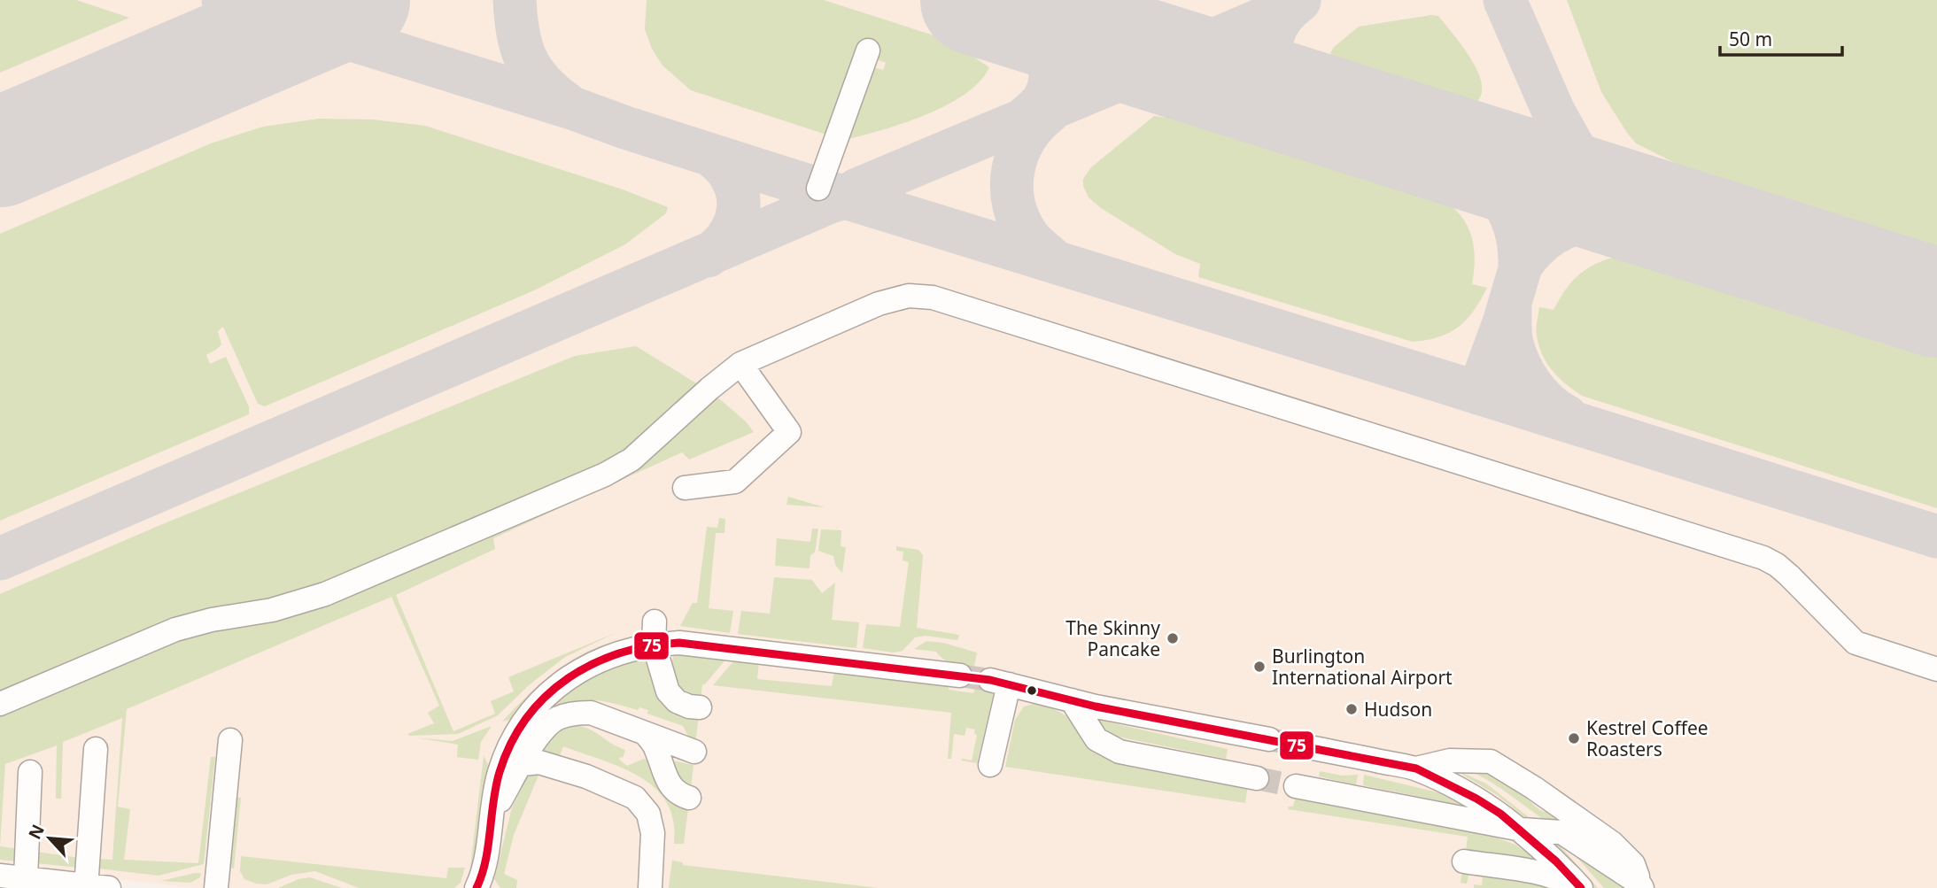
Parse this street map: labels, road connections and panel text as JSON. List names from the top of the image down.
{
  "places": [
    "The Skinny Pancake",
    "Burlington International Airport",
    "Hudson",
    "Kestrel Coffee Roasters"
  ],
  "lines": ["transit line 75"],
  "scale_bar": "50 m",
  "north": "top left"
}
